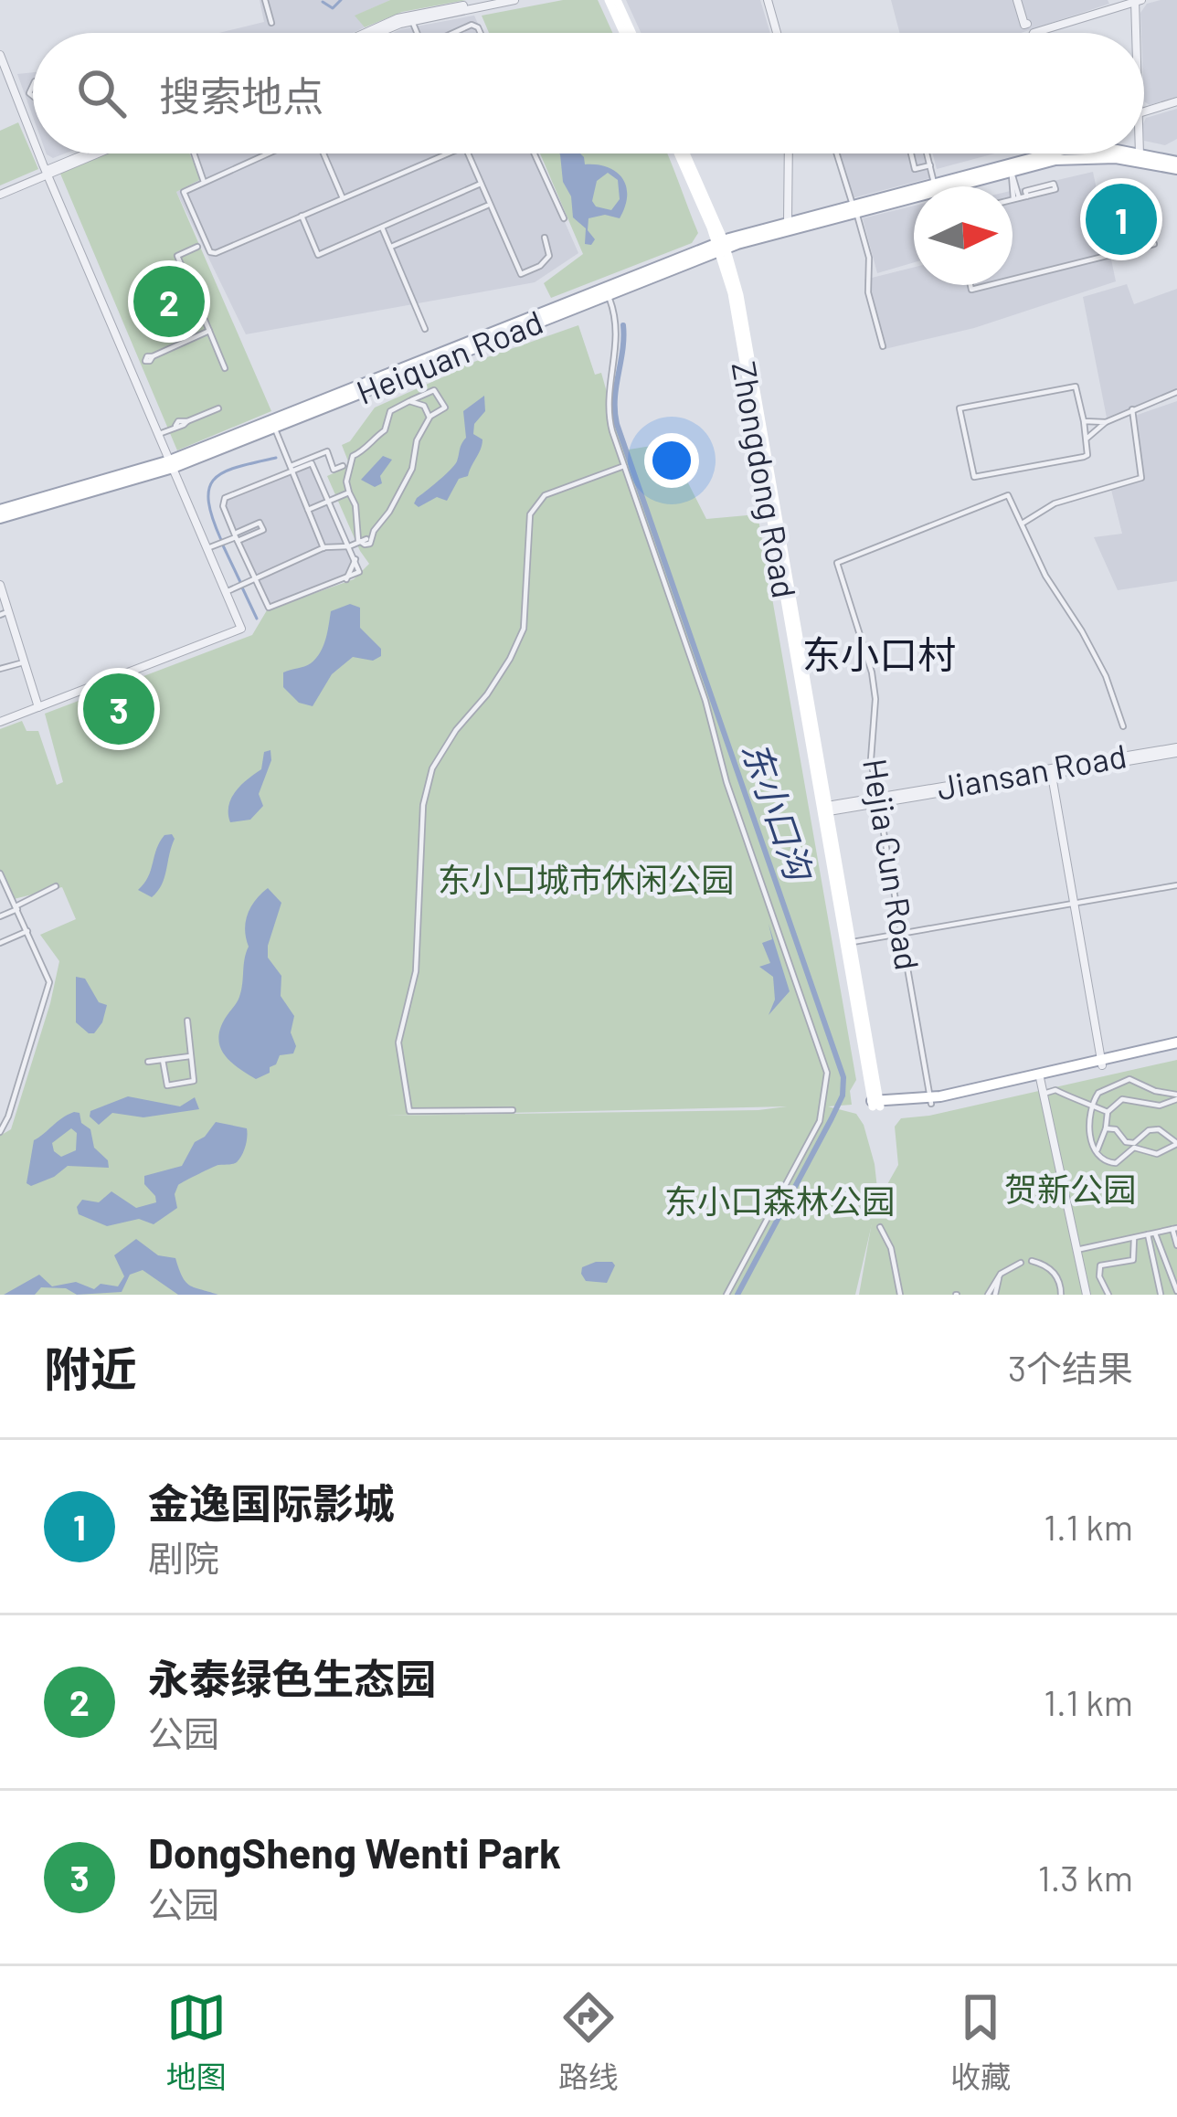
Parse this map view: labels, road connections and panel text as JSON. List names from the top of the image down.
{
  "streets": {
    "main road": ["Heiquan Road", "Zhongdong Road"],
    "street": ["Jiansan Road", "Hejia Cun Road"]
  },
  "crossings": [
    ["Heiquan Road", "Zhongdong Road"],
    ["Zhongdong Road", "Jiansan Road"],
    ["Jiansan Road", "Hejia Cun Road"]
  ],
  "districts": ["东小口村"],
  "water": ["东小口沟"],
  "parks": ["东小口城市休闲公园", "贺新公园", "东小口森林公园"],
  "north": "right",
  "page": {
    "search": "搜索地点",
    "pins": ["1", "2", "3"],
    "heading": ["附近", "3个结果"],
    "list": [
      {
        "mark": "1",
        "name": "金逸国际影城",
        "note": "剧院",
        "value": "1.1 km"
      },
      {
        "mark": "2",
        "name": "永泰绿色生态园",
        "note": "公园",
        "value": "1.1 km"
      },
      {
        "mark": "3",
        "name": "DongSheng Wenti Park",
        "note": "公园",
        "value": "1.3 km"
      }
    ],
    "nav": ["地图", "路线", "收藏"]
  }
}
